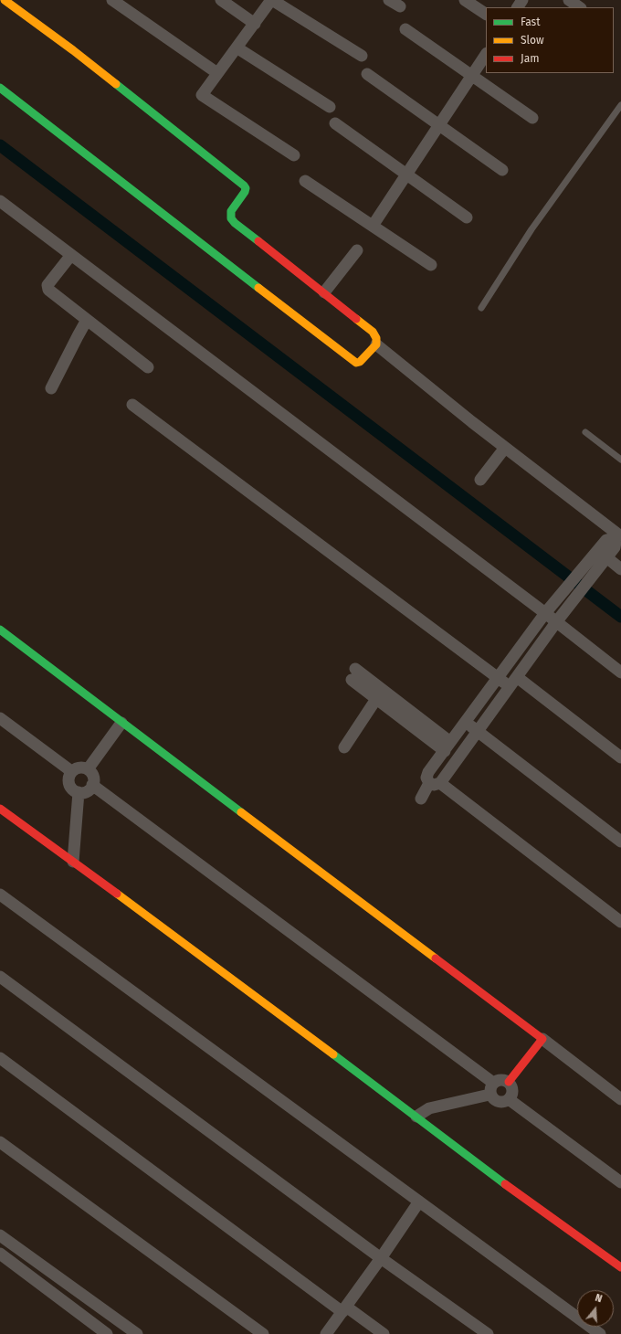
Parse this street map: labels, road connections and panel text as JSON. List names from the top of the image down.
{
  "legend": ["Fast", "Slow", "Jam"],
  "north": "top"
}
